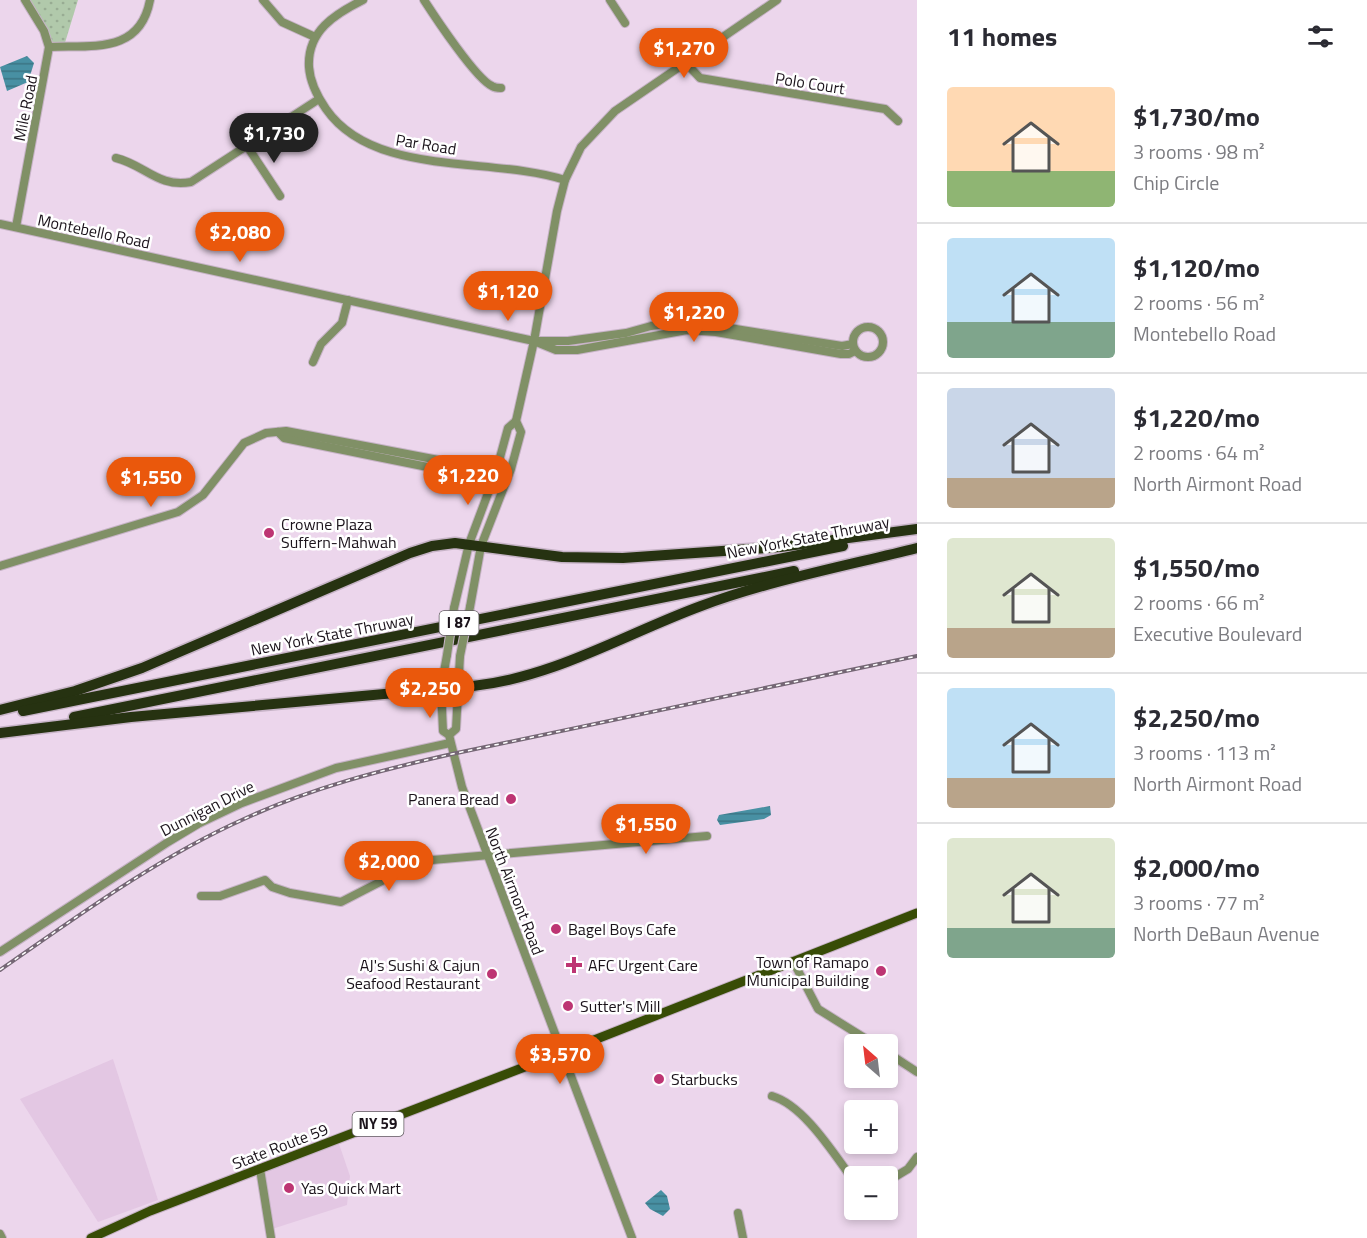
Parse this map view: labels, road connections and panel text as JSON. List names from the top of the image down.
{
  "streets": {
    "highway": ["New York State Thruway", "I 87"],
    "main road": ["NY 59", "State Route 59"],
    "street": [
      "Polo Court",
      "Mile Road",
      "Par Road",
      "Montebello Road",
      "Dunnigan Drive",
      "North Airmont Road"
    ]
  },
  "crossings": [
    ["Polo Court", "North Airmont Road"],
    ["Mile Road", "Montebello Road"],
    ["Par Road", "North Airmont Road"],
    ["Montebello Road", "North Airmont Road"],
    ["Dunnigan Drive", "North Airmont Road"],
    ["North Airmont Road", "State Route 59"]
  ],
  "places": {
    "other": [
      "Crowne Plaza Suffern-Mahwah",
      "Panera Bread",
      "Bagel Boys Cafe",
      "Town of Ramapo Municipal Building",
      "AJ's Sushi & Cajun Seafood Restaurant",
      "Sutter's Mill",
      "Starbucks",
      "Yas Quick Mart"
    ],
    "health": ["AFC Urgent Care"]
  },
  "north": "top left",
  "page": {
    "heading": "11 homes",
    "price": [
      "$1,270",
      "$1,730",
      "$2,080",
      "$1,120",
      "$1,220",
      "$1,220",
      "$1,550",
      "$2,250",
      "$1,550",
      "$2,000",
      "$3,570"
    ],
    "list": [
      {
        "name": "$1,730/mo",
        "note": "3 rooms · 98 m² · Chip Circle"
      },
      {
        "name": "$1,120/mo",
        "note": "2 rooms · 56 m² · Montebello Road"
      },
      {
        "name": "$1,220/mo",
        "note": "2 rooms · 64 m² · North Airmont Road"
      },
      {
        "name": "$1,550/mo",
        "note": "2 rooms · 66 m² · Executive Boulevard"
      },
      {
        "name": "$2,250/mo",
        "note": "3 rooms · 113 m² · North Airmont Road"
      },
      {
        "name": "$2,000/mo",
        "note": "3 rooms · 77 m² · North DeBaun Avenue"
      }
    ],
    "map_buttons": ["+", "−"]
  }
}
